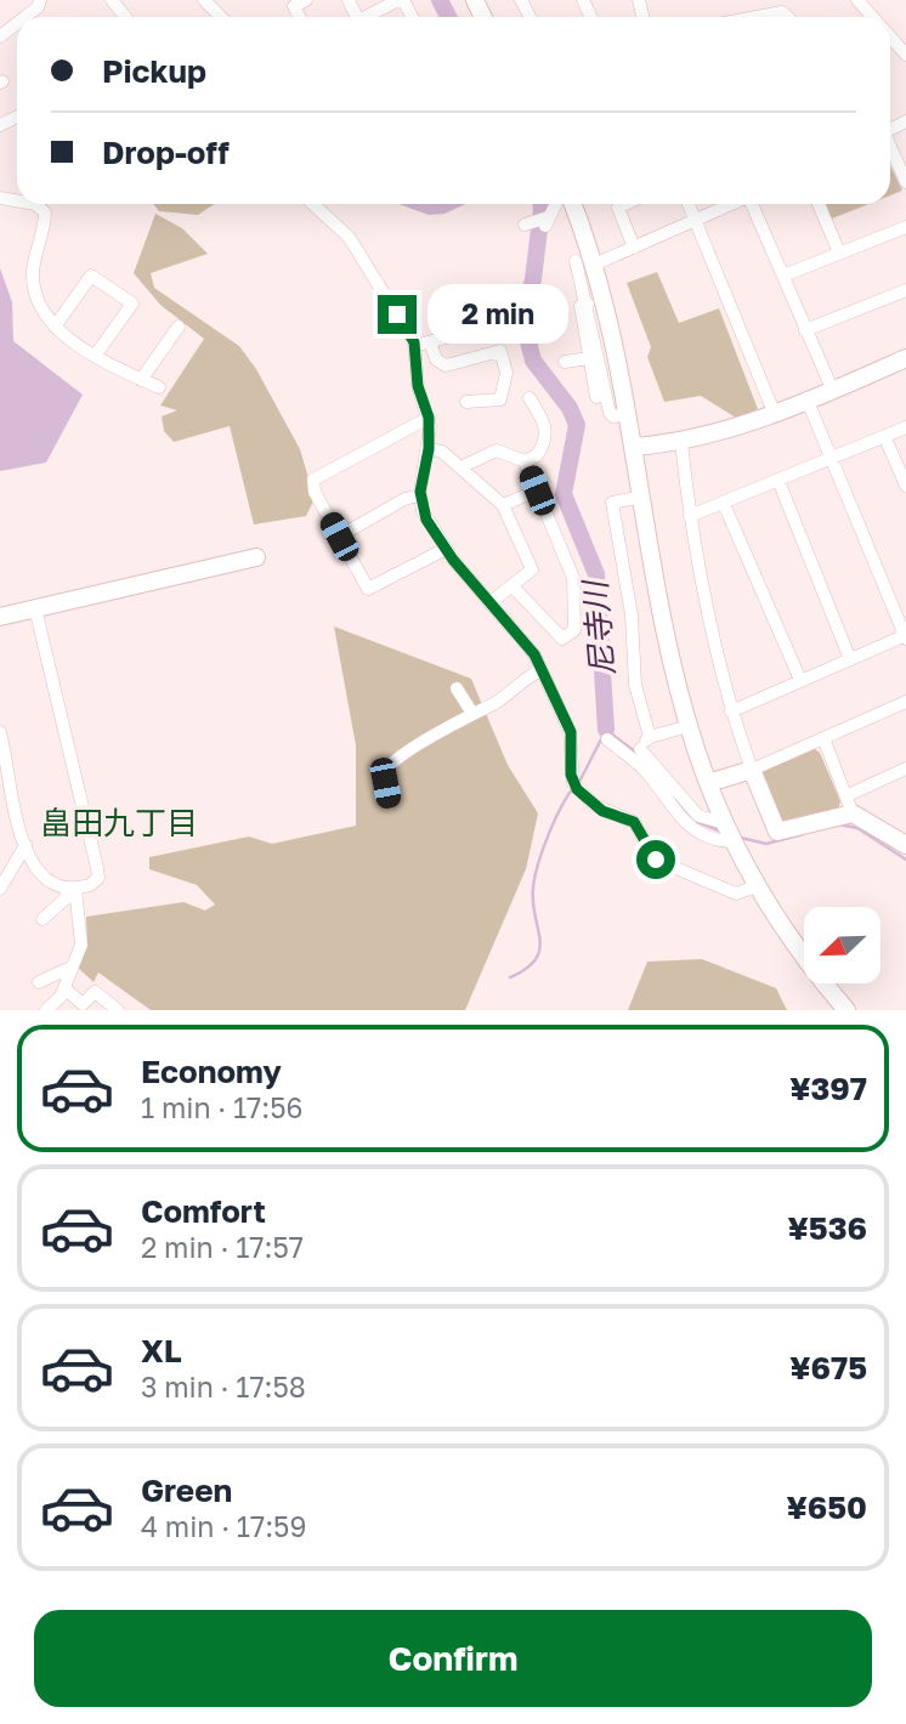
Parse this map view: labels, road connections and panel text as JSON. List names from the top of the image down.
{
  "districts": ["畠田九丁目"],
  "water": ["尼寺川"],
  "north": "bottom left",
  "page": {
    "banner": ["Pickup", "Drop-off"],
    "bubble": "2 min",
    "list": [
      {
        "name": "Economy",
        "note": "1 min · 17:56",
        "value": "¥397"
      },
      {
        "name": "Comfort",
        "note": "2 min · 17:57",
        "value": "¥536"
      },
      {
        "name": "XL",
        "note": "3 min · 17:58",
        "value": "¥675"
      },
      {
        "name": "Green",
        "note": "4 min · 17:59",
        "value": "¥650"
      }
    ],
    "buttons": "Confirm"
  }
}
